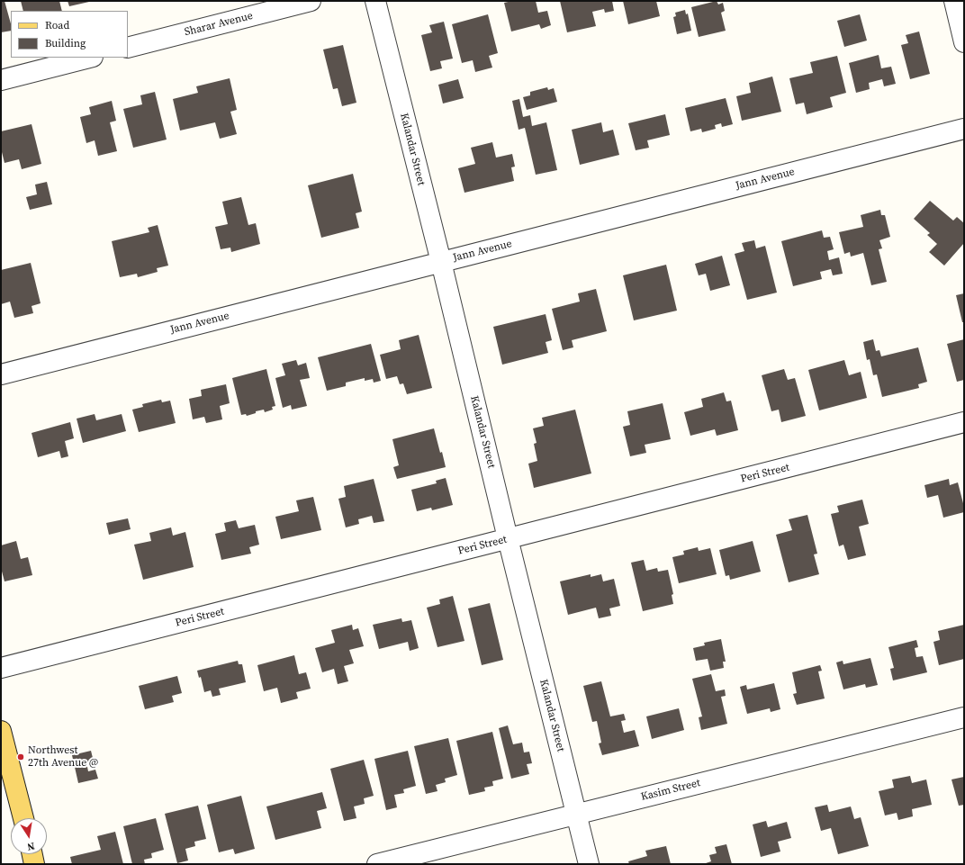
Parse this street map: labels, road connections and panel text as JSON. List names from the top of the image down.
{
  "streets": {
    "street": [
      "Sharar Avenue",
      "Kalandar Street",
      "Jann Avenue",
      "Peri Street",
      "Kasim Street"
    ]
  },
  "crossings": [
    ["Kalandar Street", "Jann Avenue"],
    ["Kalandar Street", "Peri Street"],
    ["Kalandar Street", "Kasim Street"]
  ],
  "places": ["Northwest 27th Avenue @"],
  "legend": ["Road", "Building"],
  "north": "bottom"
}
